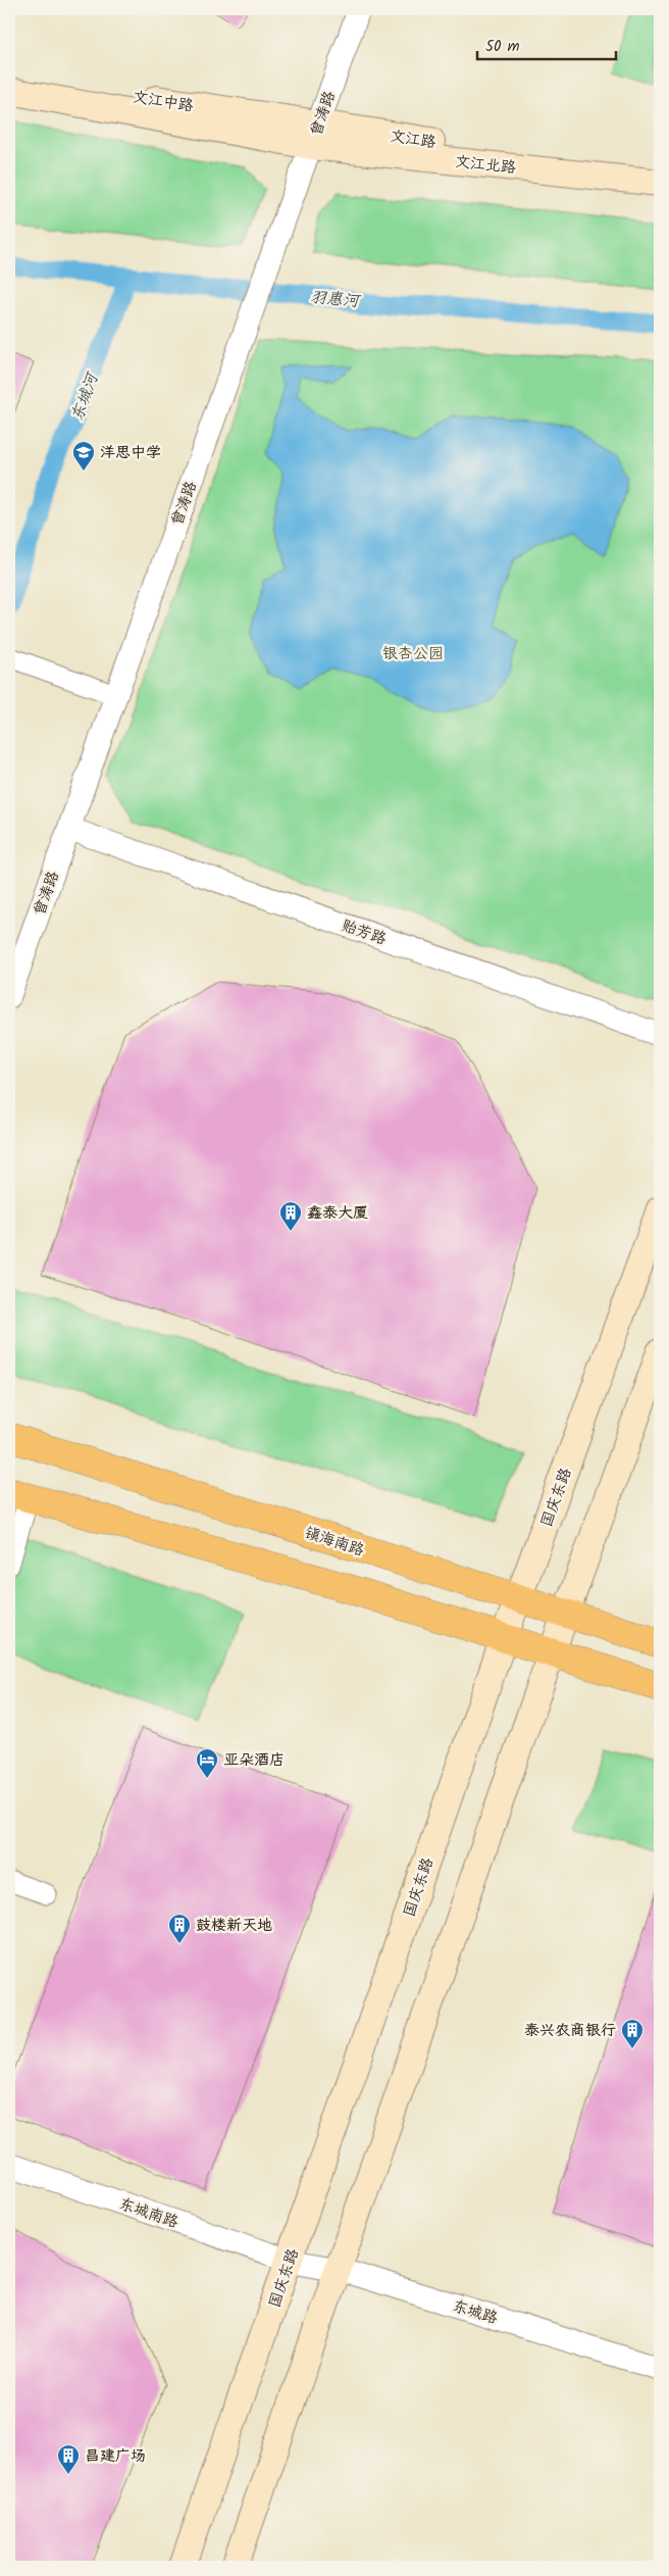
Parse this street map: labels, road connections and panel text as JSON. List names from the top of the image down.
{
  "streets": {
    "highway": ["镇海南路"],
    "main road": [
      "文江中路",
      "文江路",
      "文江北路",
      "国庆东路"
    ],
    "street": [
      "曾涛路",
      "贻芳路",
      "东城南路",
      "东城路"
    ]
  },
  "crossings": [
    ["文江中路", "曾涛路"],
    ["文江中路", "文江路"],
    ["文江中路", "文江北路"],
    ["曾涛路", "文江路"],
    ["曾涛路", "文江北路"],
    ["曾涛路", "贻芳路"],
    ["文江路", "文江北路"],
    ["国庆东路", "镇海南路"],
    ["国庆东路", "东城南路"],
    ["国庆东路", "东城路"],
    ["东城南路", "东城路"]
  ],
  "water": ["羽惠河", "东城河"],
  "parks": ["银杏公园"],
  "places": {
    "school or university": ["洋思中学"],
    "building": [
      "鑫泰大厦",
      "鼓楼新天地",
      "泰兴农商银行",
      "昌建广场"
    ],
    "hotel": ["亚朵酒店"]
  },
  "scale_bar": "50 m"
}
